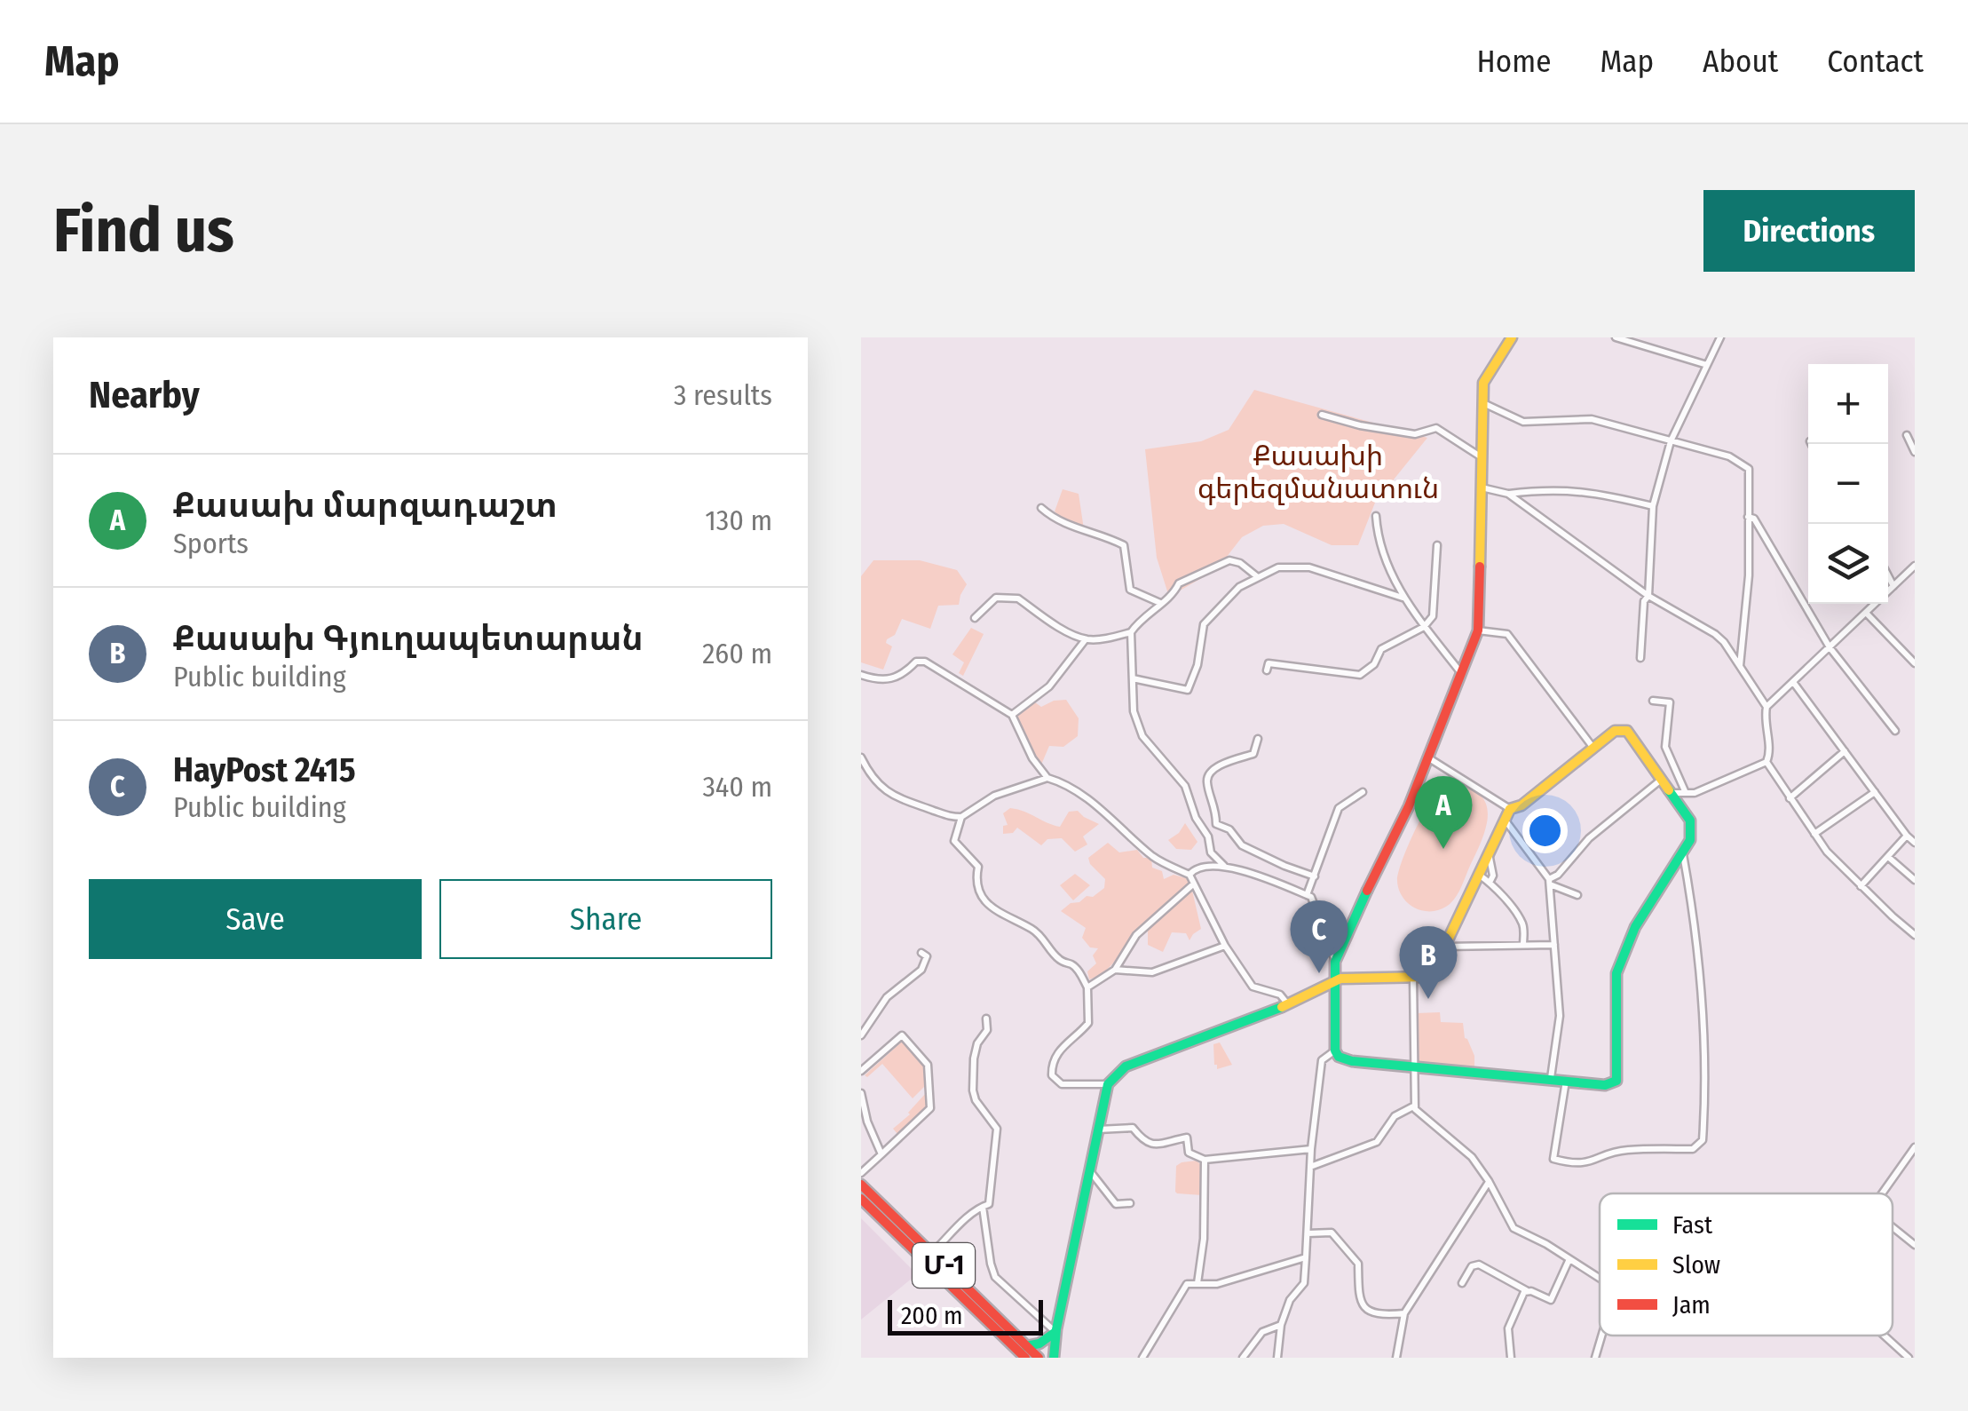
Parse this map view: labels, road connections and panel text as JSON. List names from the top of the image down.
{
  "streets": {
    "main road": ["Մ-1"]
  },
  "parks": ["Քասախի գերեզմանատուն"],
  "legend": ["Fast", "Slow", "Jam"],
  "scale_bar": "200 m",
  "page": {
    "header": "Map",
    "nav": [
      "Home",
      "Map",
      "About",
      "Contact"
    ],
    "buttons": [
      "Directions",
      ["Save", "Share"]
    ],
    "title": "Find us",
    "heading": ["Nearby", "3 results"],
    "map_buttons": ["+", "−"],
    "list": [
      {
        "mark": "A",
        "name": "Քասախ մարզադաշտ",
        "note": "Sports",
        "value": "130 m"
      },
      {
        "mark": "B",
        "name": "Քասախ Գյուղապետարան",
        "note": "Public building",
        "value": "260 m"
      },
      {
        "mark": "C",
        "name": "HayPost 2415",
        "note": "Public building",
        "value": "340 m"
      }
    ],
    "pins": ["A", "C", "B"],
    "scale": "200 m"
  }
}
